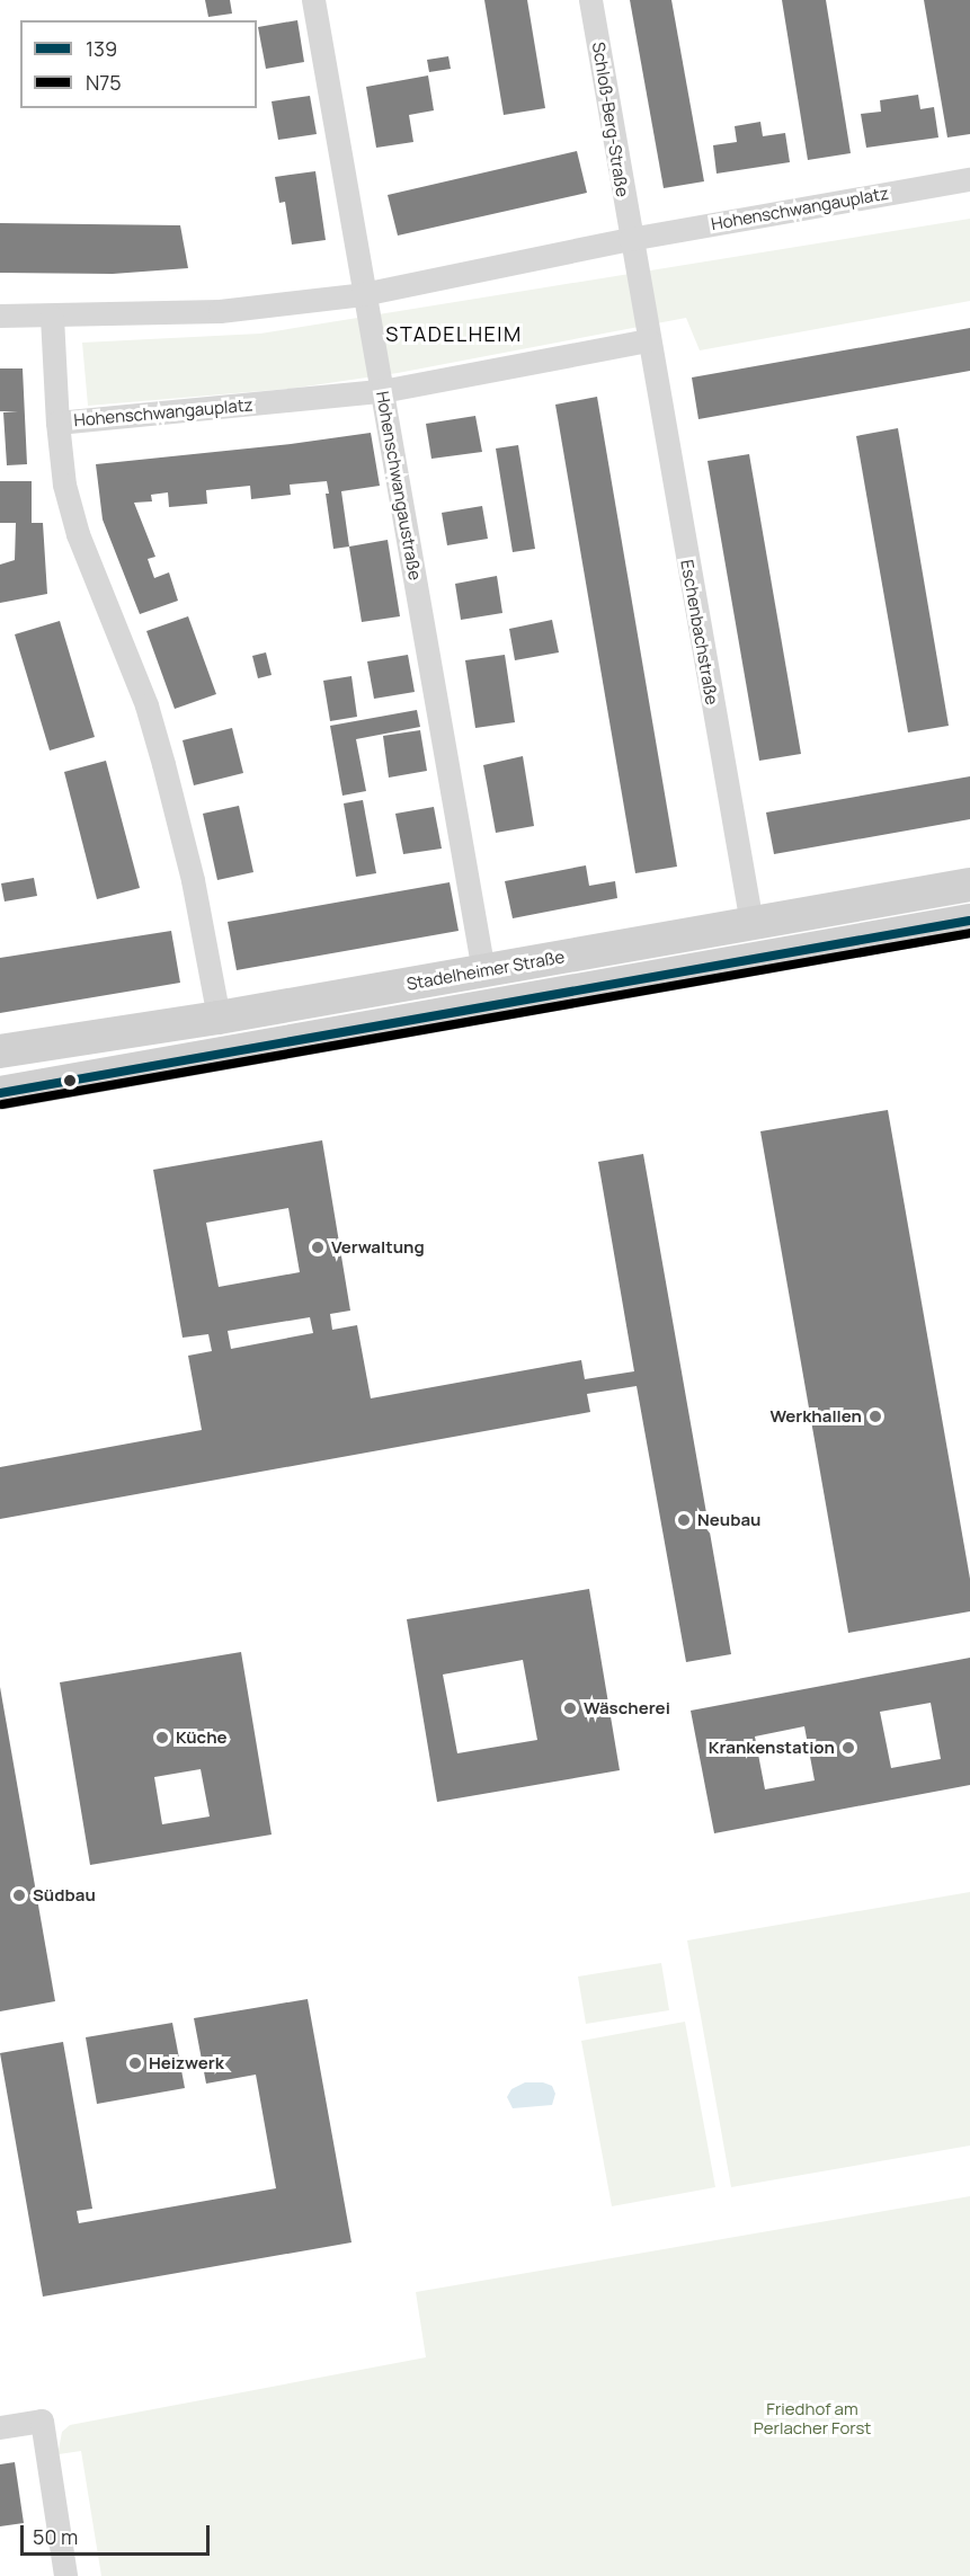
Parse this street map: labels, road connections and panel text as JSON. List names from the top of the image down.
{
  "streets": {
    "main road": ["Stadelheimer Straße"],
    "street": [
      "Schloß-Berg-Straße",
      "Hohenschwangauplatz",
      "Hohenschwangaustraße",
      "Eschenbachstraße"
    ]
  },
  "crossings": [
    ["Schloß-Berg-Straße", "Hohenschwangauplatz"],
    ["Hohenschwangauplatz", "Hohenschwangaustraße"],
    ["Hohenschwangauplatz", "Eschenbachstraße"],
    ["Hohenschwangaustraße", "Stadelheimer Straße"],
    ["Eschenbachstraße", "Stadelheimer Straße"]
  ],
  "districts": ["STADELHEIM"],
  "parks": ["Friedhof am Perlacher Forst"],
  "places": [
    "Verwaltung",
    "Werkhallen",
    "Neubau",
    "Wäscherei",
    "Küche",
    "Krankenstation",
    "Südbau",
    "Heizwerk"
  ],
  "lines": ["transit line 139", "transit line N75"],
  "legend": ["139", "N75"],
  "scale_bar": "50 m"
}
